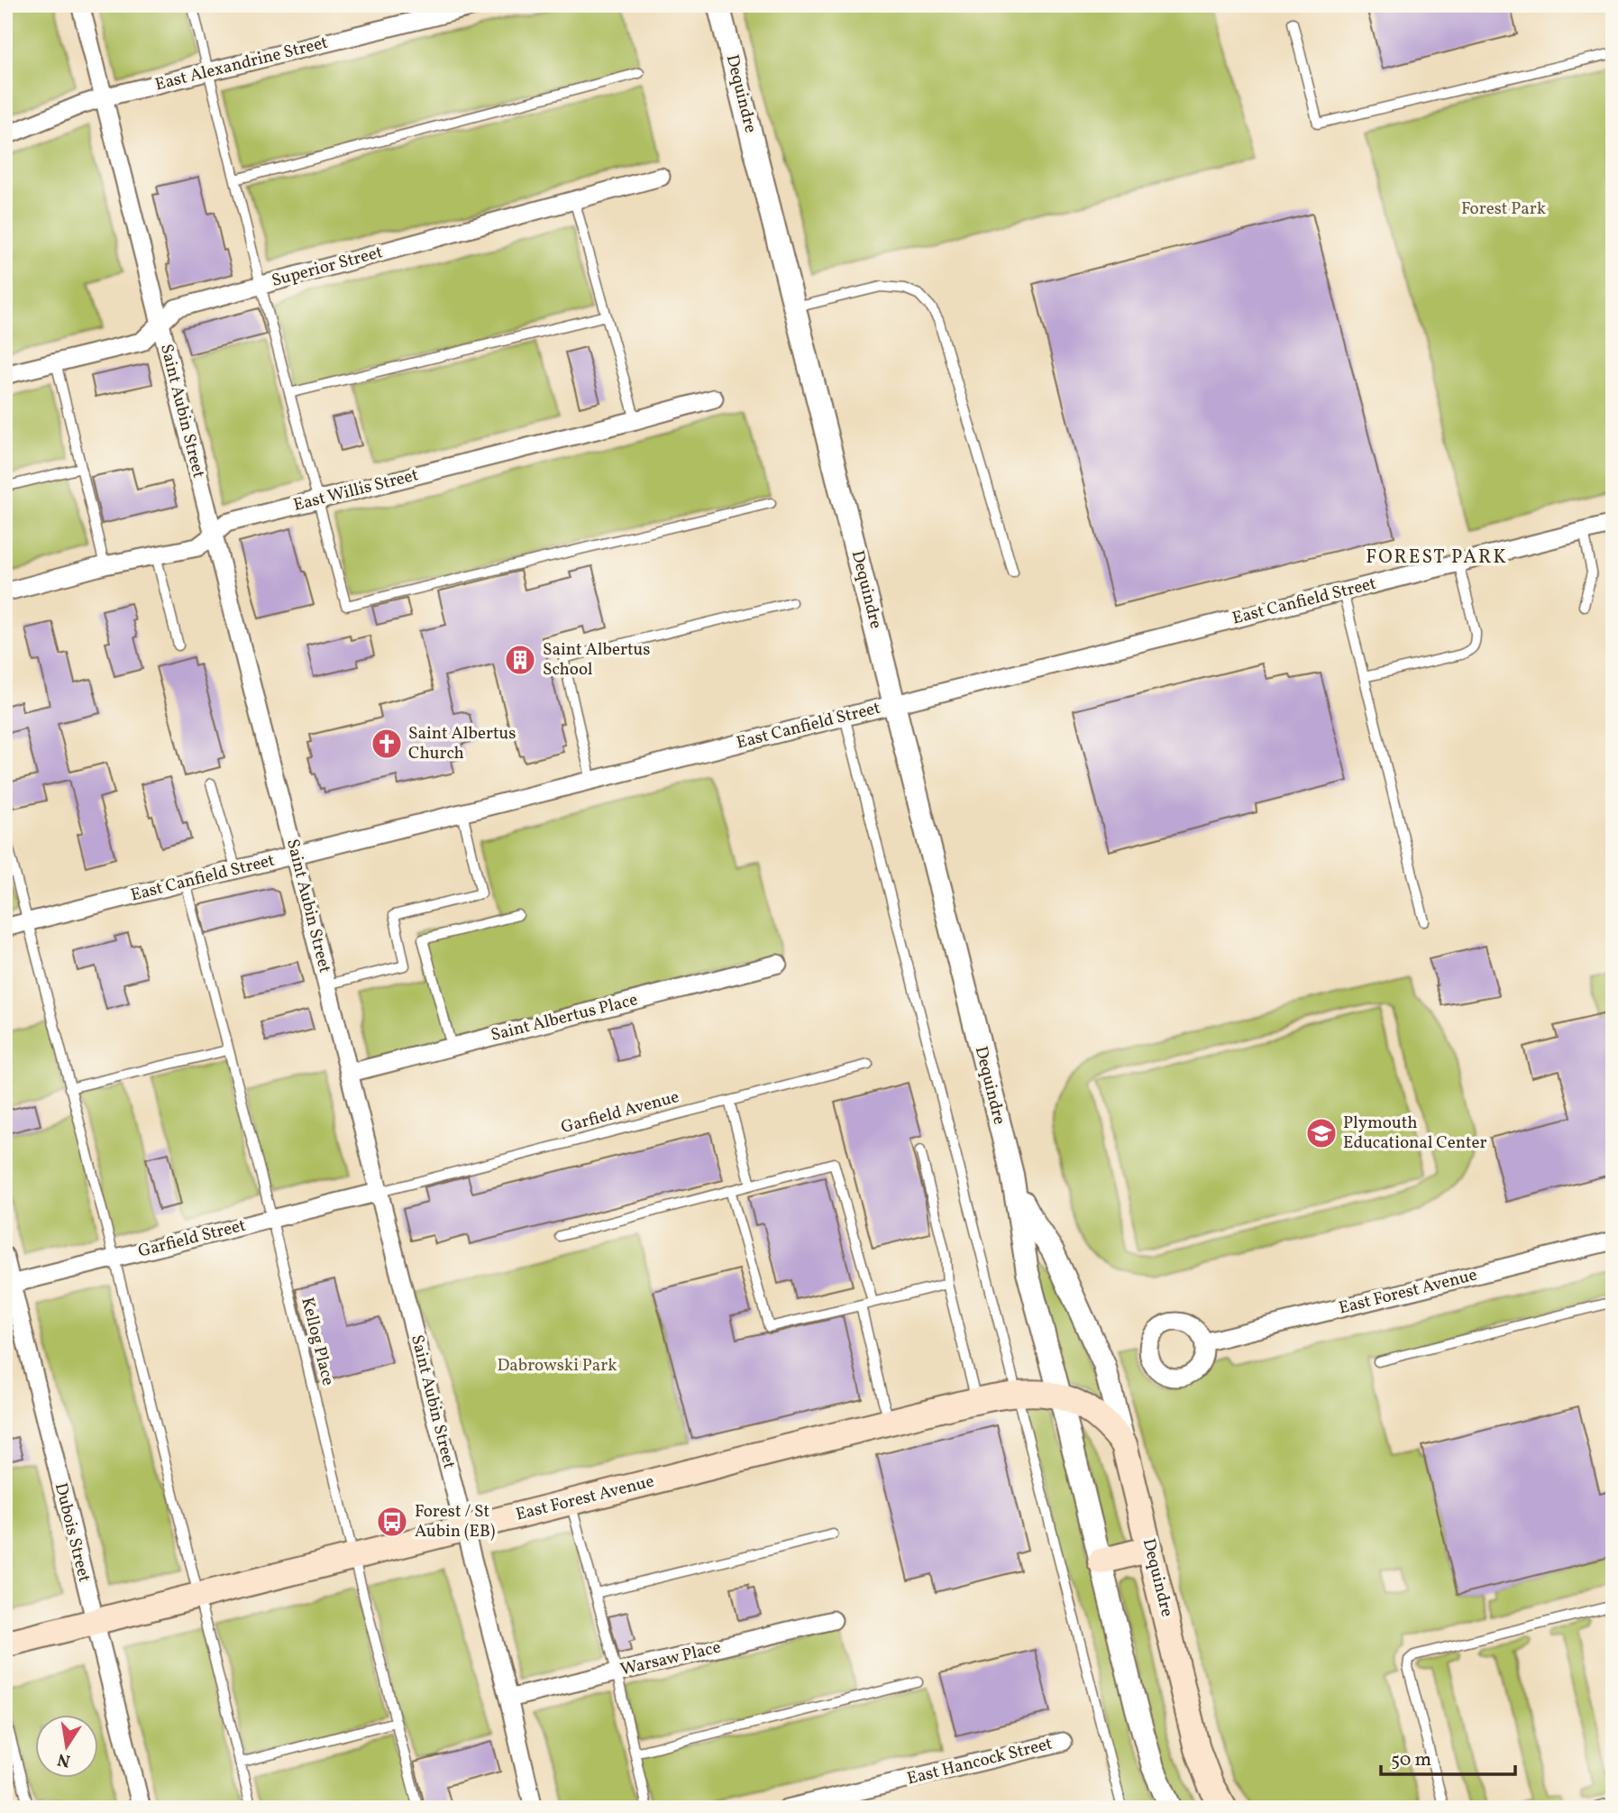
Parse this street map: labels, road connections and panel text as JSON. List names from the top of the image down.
{
  "streets": {
    "main road": ["Dequindre", "East Forest Avenue"],
    "street": [
      "East Alexandrine Street",
      "Superior Street",
      "Saint Aubin Street",
      "East Willis Street",
      "East Canfield Street",
      "Saint Albertus Place",
      "Garfield Street",
      "Dubois Street",
      "Warsaw Place",
      "East Hancock Street"
    ],
    "lane": ["Garfield Avenue", "Kellog Place"]
  },
  "crossings": [
    ["East Alexandrine Street", "Saint Aubin Street"],
    ["Dequindre", "East Canfield Street"],
    ["Dequindre", "East Forest Avenue"],
    ["Superior Street", "Saint Aubin Street"],
    ["Saint Aubin Street", "East Willis Street"],
    ["Saint Aubin Street", "East Canfield Street"],
    ["Saint Aubin Street", "Saint Albertus Place"],
    ["Saint Aubin Street", "Garfield Avenue"],
    ["Saint Aubin Street", "Garfield Street"],
    ["Saint Aubin Street", "East Forest Avenue"],
    ["Saint Aubin Street", "Warsaw Place"],
    ["East Canfield Street", "Kellog Place"],
    ["Garfield Avenue", "Garfield Street"],
    ["Garfield Street", "Kellog Place"],
    ["Garfield Street", "Dubois Street"],
    ["East Forest Avenue", "Kellog Place"],
    ["East Forest Avenue", "Dubois Street"]
  ],
  "districts": ["FOREST PARK"],
  "parks": ["Forest Park", "Dabrowski Park"],
  "places": {
    "building": ["Saint Albertus School"],
    "church": ["Saint Albertus Church"],
    "school or university": ["Plymouth Educational Center"],
    "bus stop": ["Forest / St Aubin (EB)"]
  },
  "scale_bar": "50 m",
  "north": "bottom"
}
